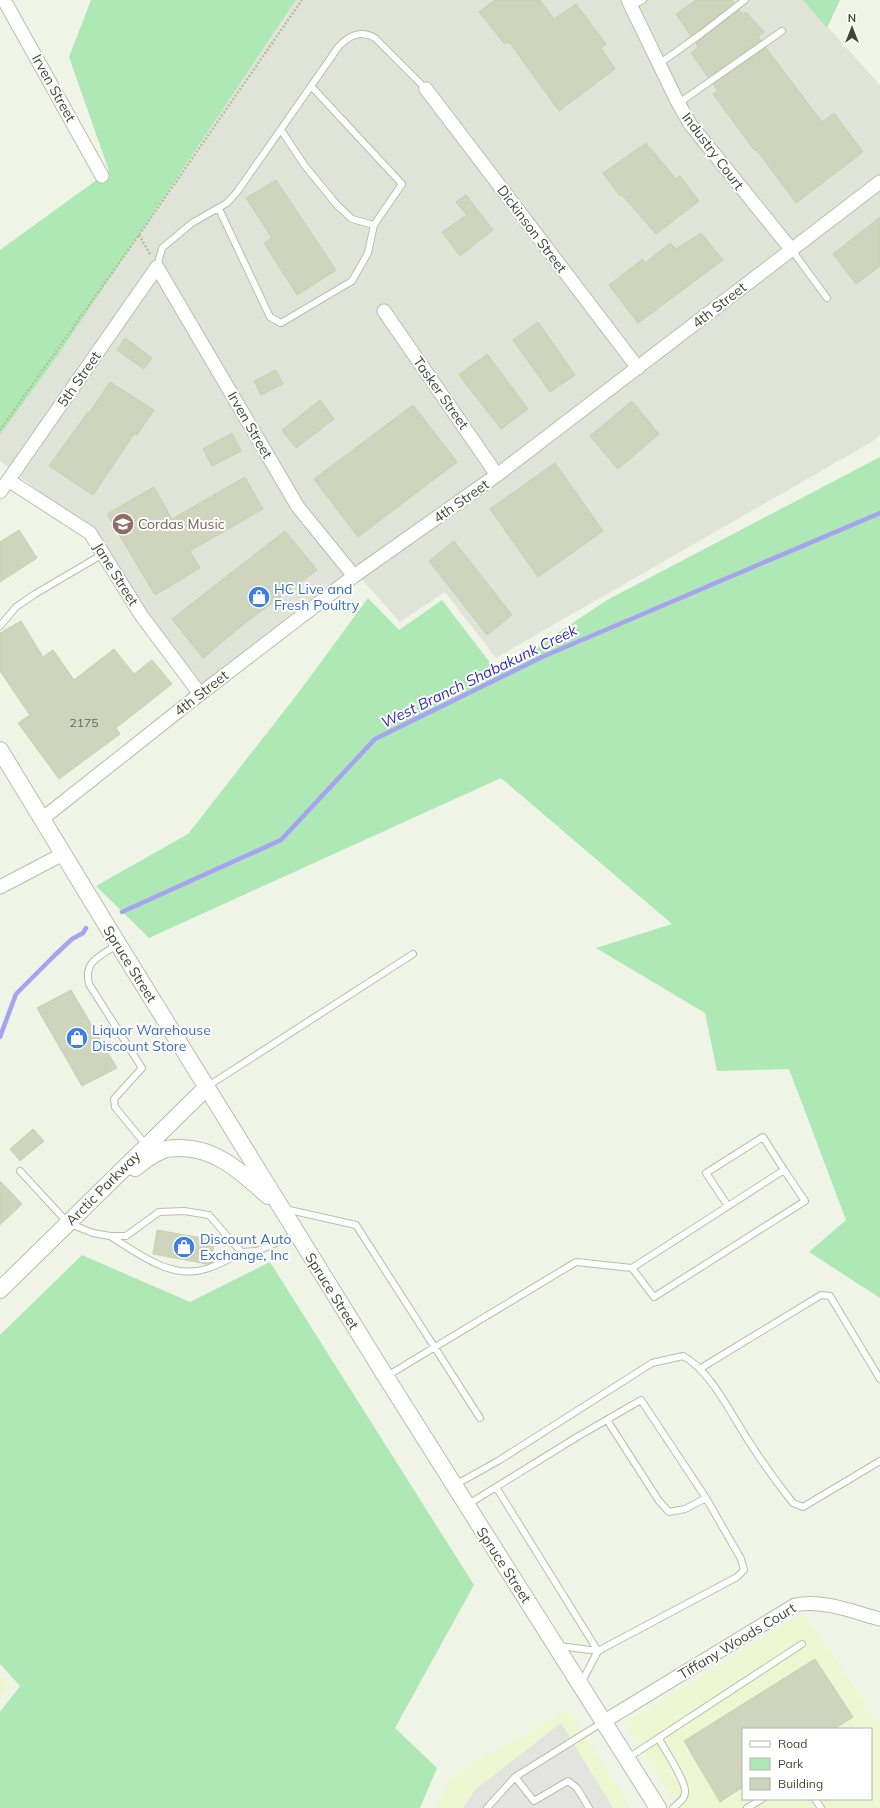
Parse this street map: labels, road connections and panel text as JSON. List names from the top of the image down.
{
  "streets": {
    "street": [
      "Irven Street",
      "Industry Court",
      "Dickinson Street",
      "4th Street",
      "5th Street",
      "Tasker Street",
      "Jane Street",
      "Spruce Street",
      "Arctic Parkway",
      "Tiffany Woods Court"
    ]
  },
  "crossings": [
    ["Irven Street", "4th Street"],
    ["Irven Street", "5th Street"],
    ["Industry Court", "4th Street"],
    ["Dickinson Street", "4th Street"],
    ["4th Street", "Tasker Street"],
    ["4th Street", "Jane Street"],
    ["4th Street", "Spruce Street"],
    ["5th Street", "Jane Street"],
    ["Spruce Street", "Arctic Parkway"],
    ["Spruce Street", "Tiffany Woods Court"]
  ],
  "water": ["West Branch Shabakunk Creek"],
  "places": {
    "school or university": ["Cordas Music"],
    "shop": ["HC Live and Fresh Poultry", "Liquor Warehouse Discount Store", "Discount Auto Exchange, Inc"]
  },
  "house_numbers": ["2175"],
  "legend": ["Road", "Park", "Building"],
  "north": "top"
}
